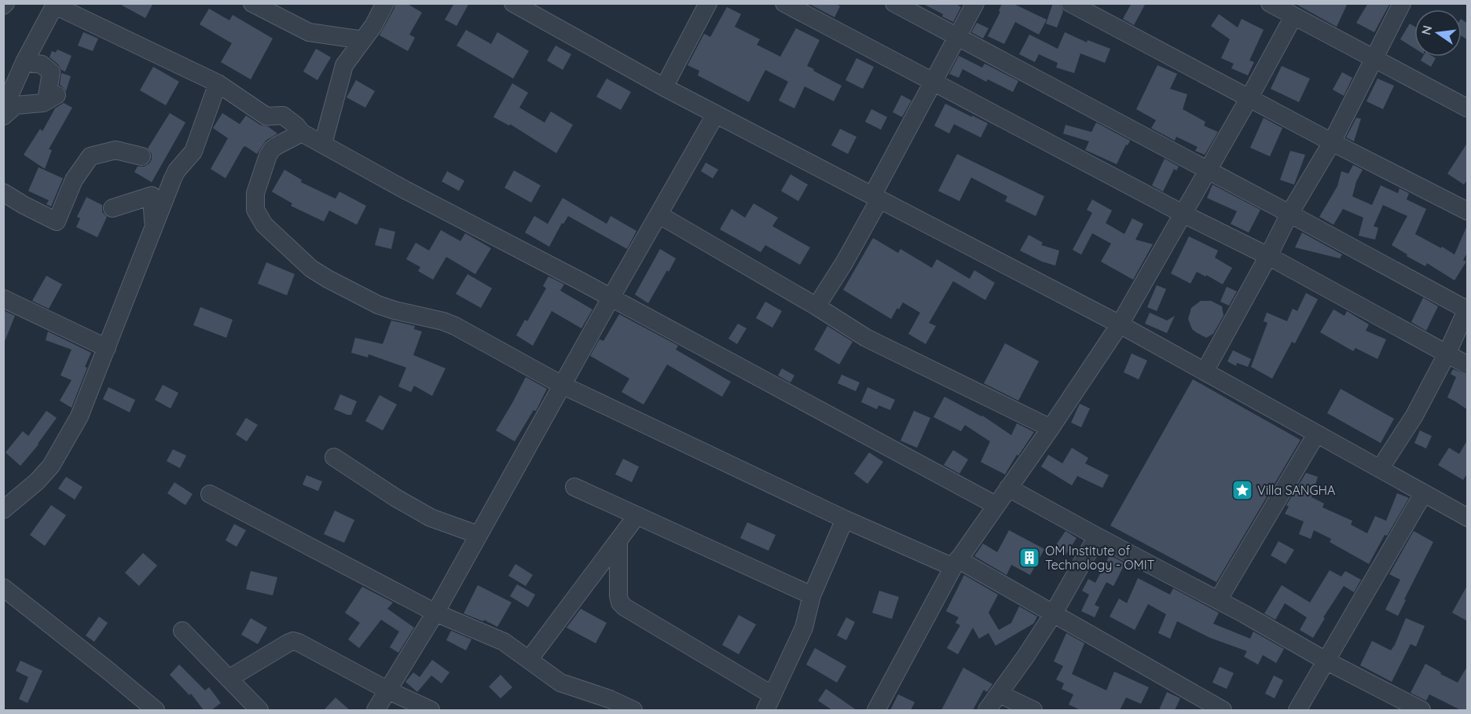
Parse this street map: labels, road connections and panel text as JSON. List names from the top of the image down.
{
  "places": {
    "place": ["Villa SANGHA"],
    "building": ["OM Institute of Technology - OMIT"]
  },
  "north": "left"
}
